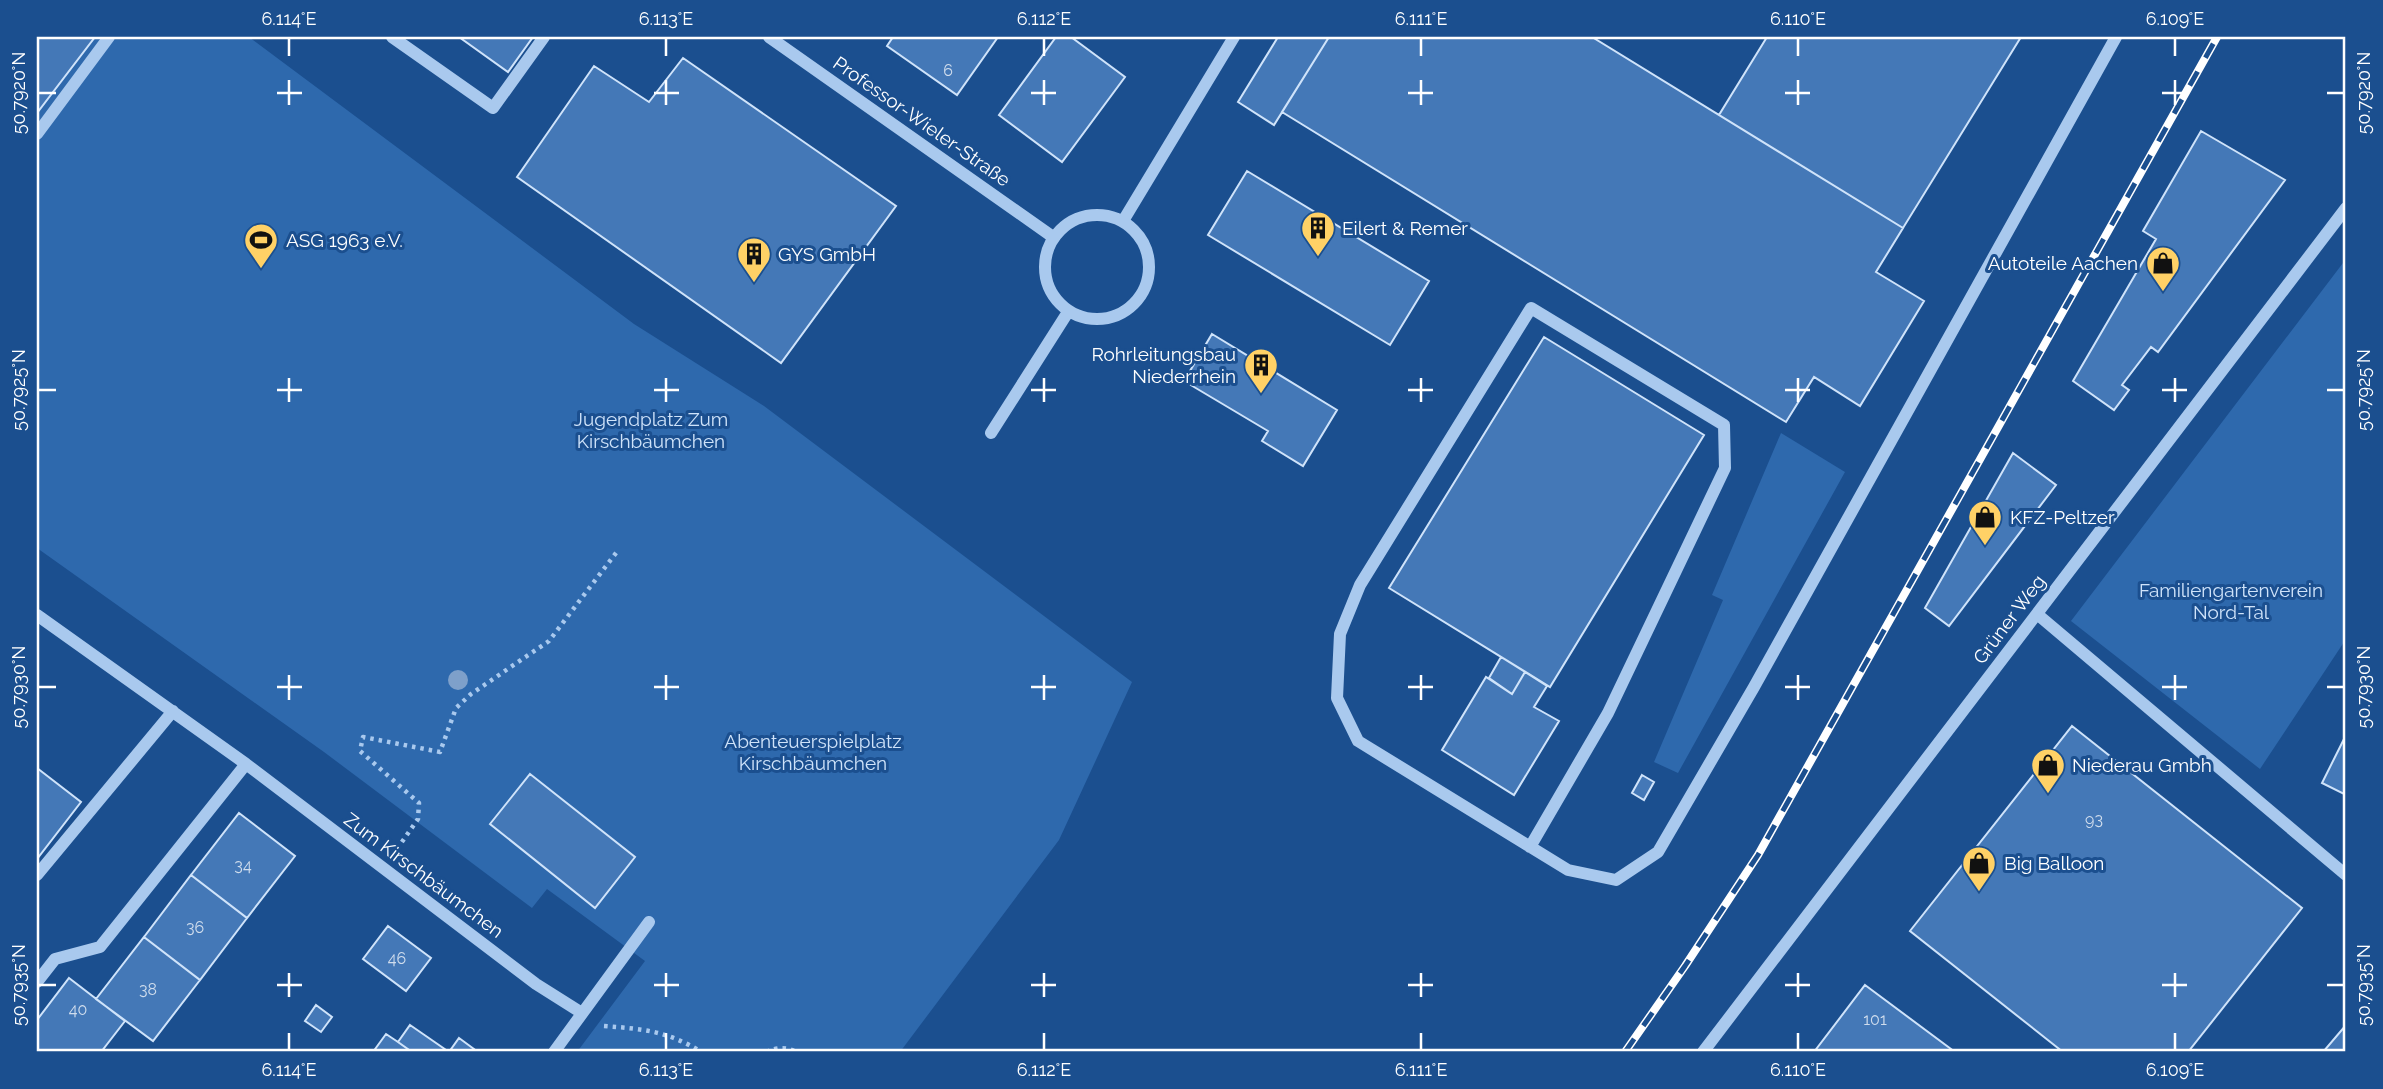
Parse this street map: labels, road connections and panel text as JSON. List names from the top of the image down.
{
  "streets": {
    "street": ["Professor-Wieler-Straße", "Grüner Weg", "Zum Kirschbäumchen"]
  },
  "parks": ["Jugendplatz Zum Kirschbäumchen", "Familiengartenverein Nord-Tal", "Abenteuerspielplatz Kirschbäumchen"],
  "places": {
    "building": ["Eilert & Remer", "GYS GmbH", "Rohrleitungsbau Niederrhein"],
    "sports": ["ASG 1963 e.V."],
    "shop": [
      "Autoteile Aachen",
      "KFZ-Peltzer",
      "Niederau Gmbh",
      "Big Balloon"
    ]
  },
  "house_numbers": [
    "6",
    "93",
    "34",
    "36",
    "46",
    "38",
    "40",
    "101"
  ],
  "coordinates": [
    "6.114°E",
    "6.113°E",
    "6.112°E",
    "6.111°E",
    "6.110°E",
    "6.109°E",
    "50.7920°N",
    "50.7925°N",
    "50.7930°N",
    "50.7935°N"
  ]
}
